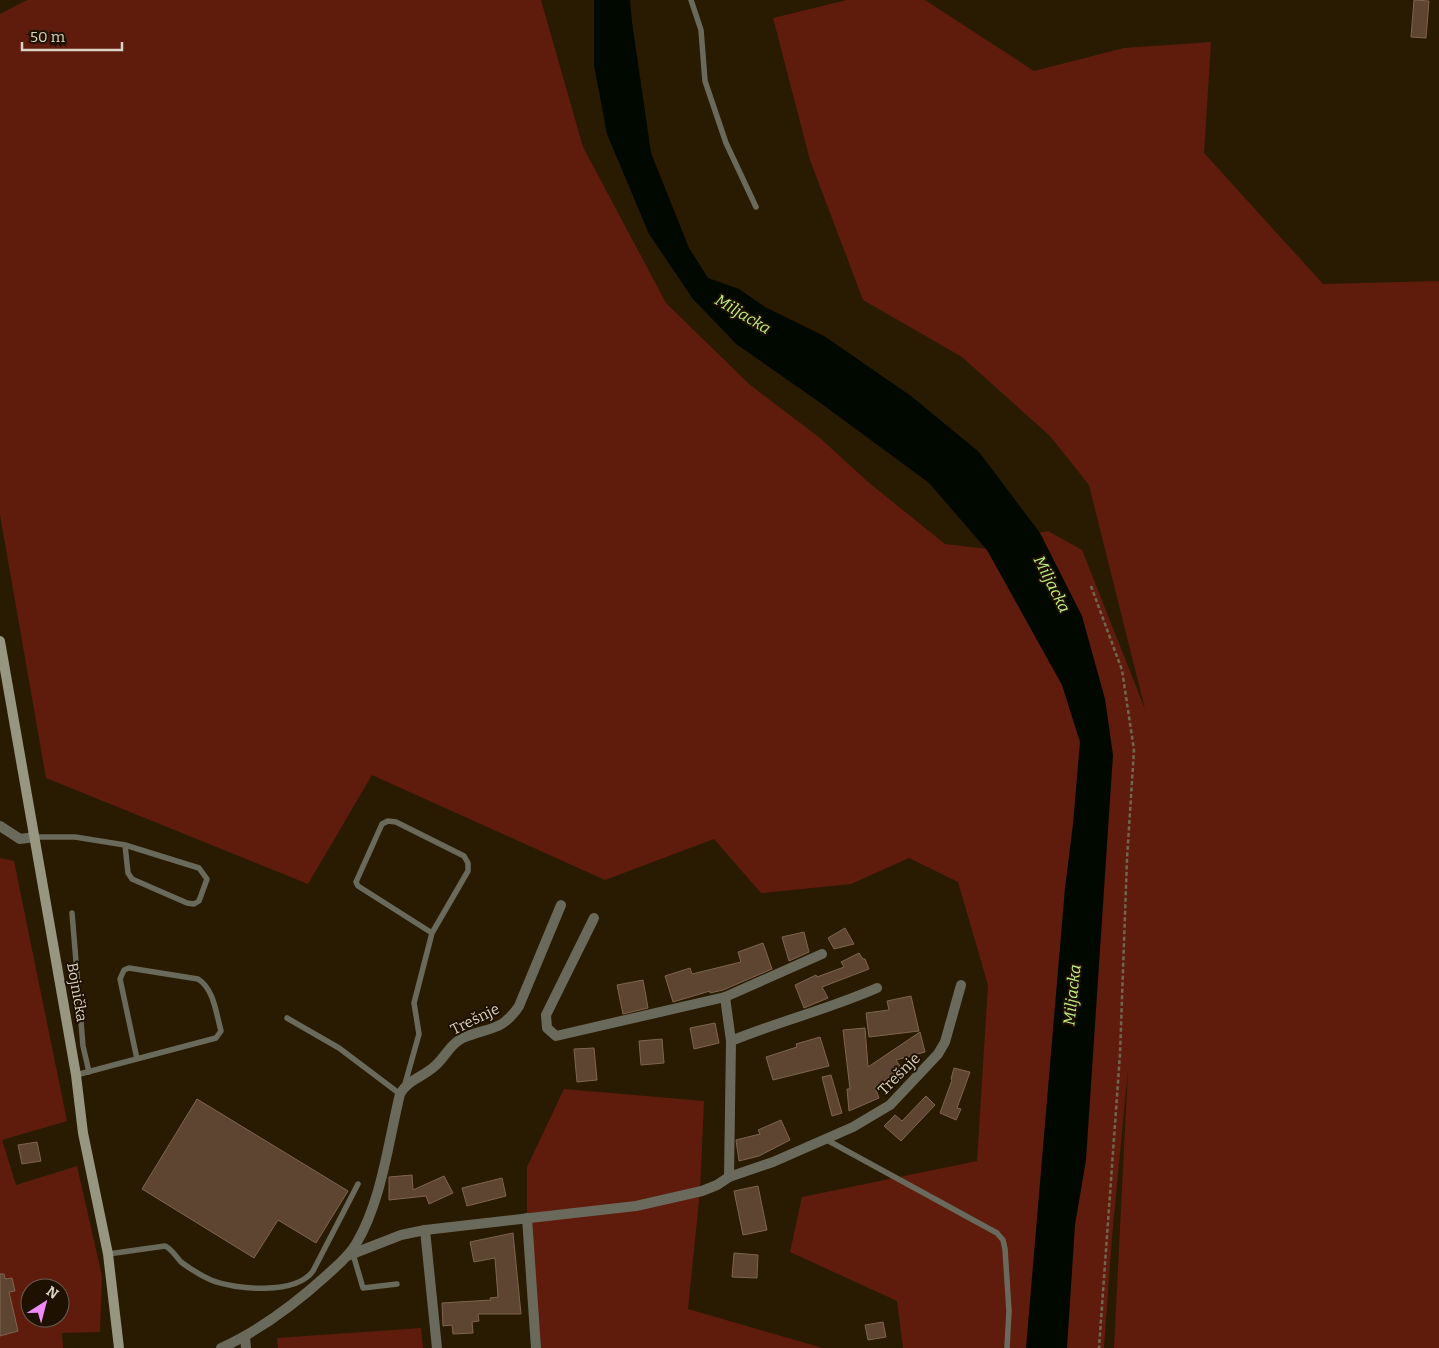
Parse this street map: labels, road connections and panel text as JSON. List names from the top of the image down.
{
  "streets": {
    "main road": ["Bojnička"],
    "street": ["Trešnje"]
  },
  "water": ["Miljacka"],
  "scale_bar": "50 m",
  "north": "top right"
}
